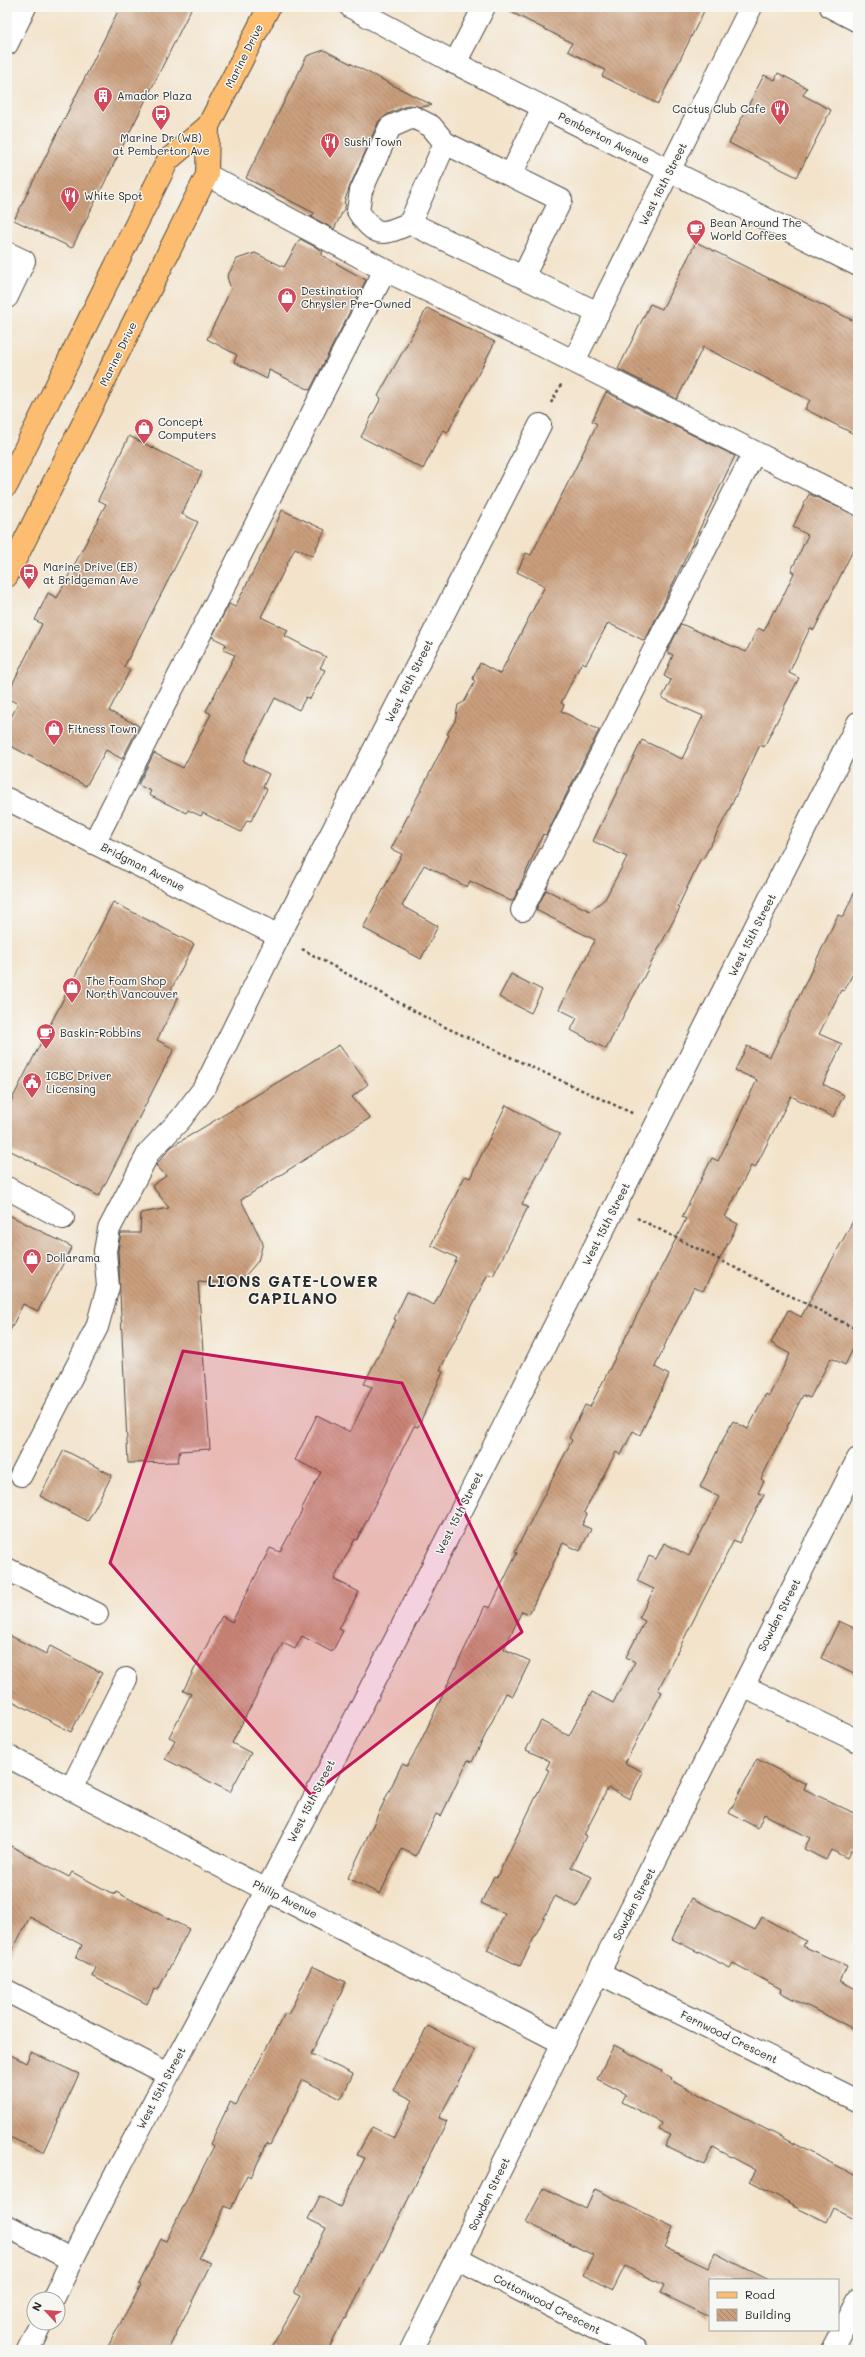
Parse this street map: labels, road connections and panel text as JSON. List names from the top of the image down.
{
  "streets": {
    "main road": ["Marine Drive"],
    "street": [
      "Pemberton Avenue",
      "West 16th Street",
      "Bridgman Avenue",
      "West 15th Street",
      "Sowden Street",
      "Philip Avenue",
      "Fernwood Crescent",
      "Cottonwood Crescent"
    ]
  },
  "crossings": [
    ["Pemberton Avenue", "West 16th Street"],
    ["West 16th Street", "Bridgman Avenue"],
    ["West 15th Street", "Philip Avenue"],
    ["Sowden Street", "Philip Avenue"],
    ["Sowden Street", "Fernwood Crescent"],
    ["Sowden Street", "Cottonwood Crescent"]
  ],
  "districts": ["LIONS GATE-LOWER CAPILANO"],
  "places": {
    "building": ["Amador Plaza"],
    "restaurant": ["Cactus Club Cafe", "Sushi Town", "White Spot"],
    "bus stop": ["Marine Dr (WB) at Pemberton Ave", "Marine Drive (EB) at Bridgeman Ave"],
    "cafe": ["Bean Around The World Coffees", "Baskin-Robbins"],
    "shop": [
      "Destination Chrysler Pre-Owned",
      "Concept Computers",
      "Fitness Town",
      "The Foam Shop North Vancouver",
      "Dollarama"
    ],
    "public building": ["ICBC Driver Licensing"]
  },
  "legend": ["Road", "Building"],
  "north": "top left"
}
